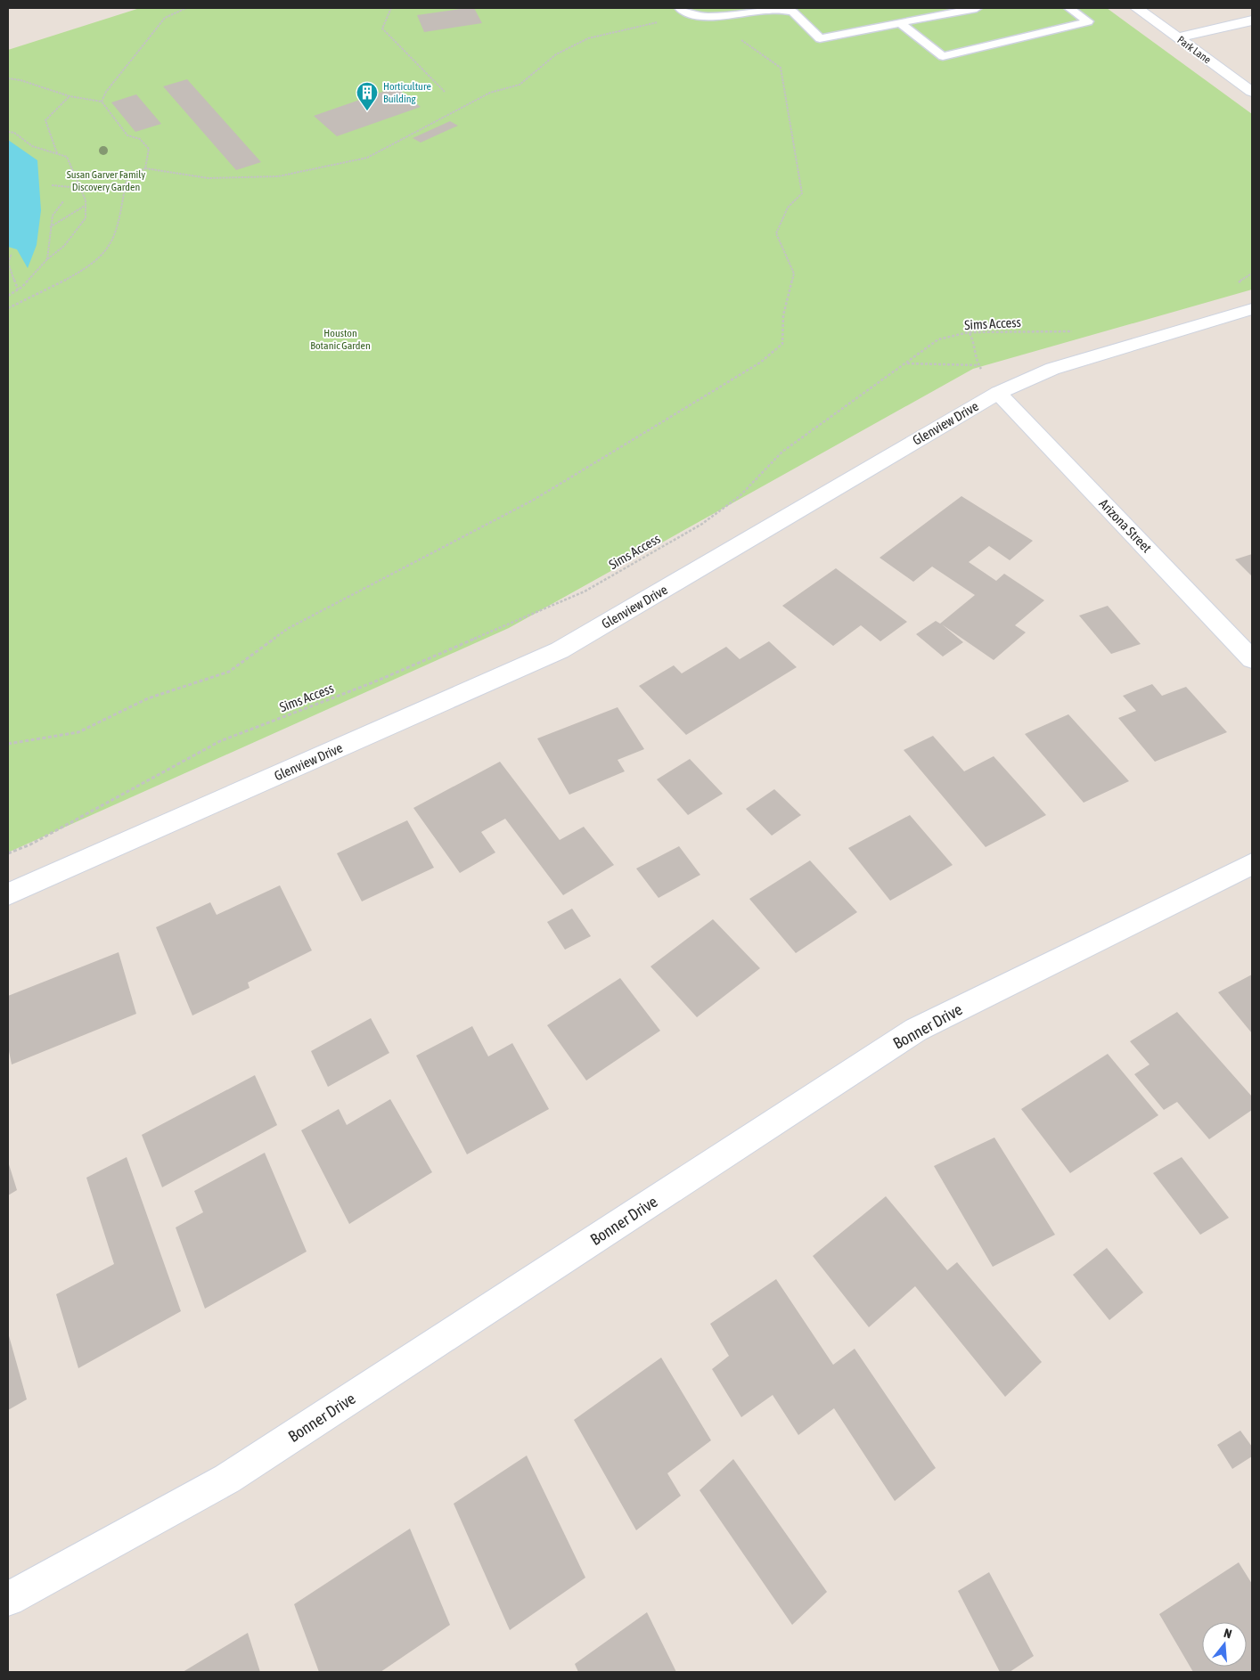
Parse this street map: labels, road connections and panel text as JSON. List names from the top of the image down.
{
  "streets": {
    "street": [
      "Park Lane",
      "Glenview Drive",
      "Arizona Street",
      "Bonner Drive"
    ],
    "path": ["Sims Access"]
  },
  "crossings": [
    ["Glenview Drive", "Arizona Street"]
  ],
  "parks": ["Susan Garver Family Discovery Garden", "Houston Botanic Garden"],
  "places": {
    "building": ["Horticulture Building"]
  },
  "north": "top"
}
